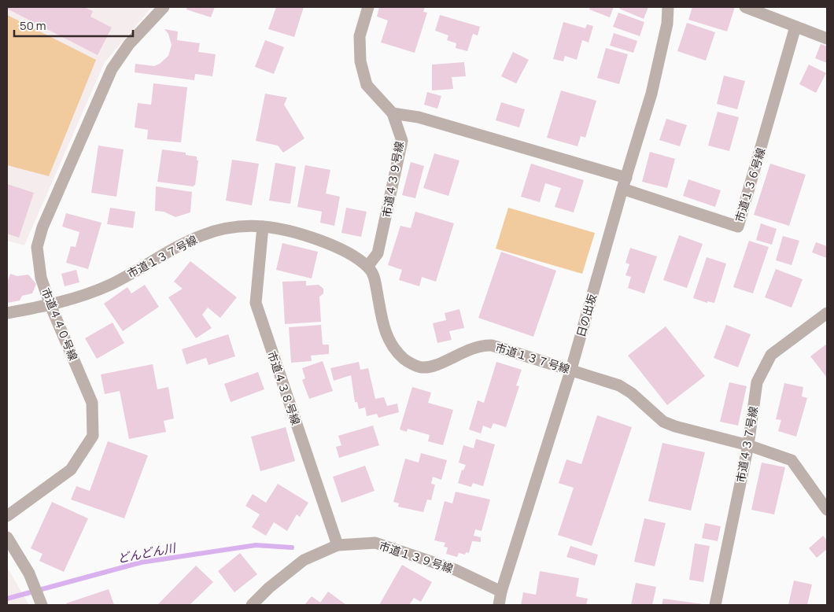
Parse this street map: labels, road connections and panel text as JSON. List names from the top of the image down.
{
  "streets": {
    "street": [
      "市道４３９号線",
      "市道１３６号線",
      "市道１３７号線",
      "日の出坂",
      "市道４４０号線",
      "市道４３８号線",
      "市道４３７号線",
      "市道１３９号線"
    ]
  },
  "crossings": [
    ["市道４３９号線", "市道１３６号線"],
    ["市道４３９号線", "市道１３７号線"],
    ["市道１３６号線", "日の出坂"],
    ["市道１３７号線", "日の出坂"],
    ["市道１３７号線", "市道４４０号線"],
    ["市道１３７号線", "市道４３８号線"],
    ["市道１３７号線", "市道４３７号線"],
    ["日の出坂", "市道１３９号線"],
    ["市道４３８号線", "市道１３９号線"]
  ],
  "water": ["どんどん川"],
  "scale_bar": "50 m"
}
